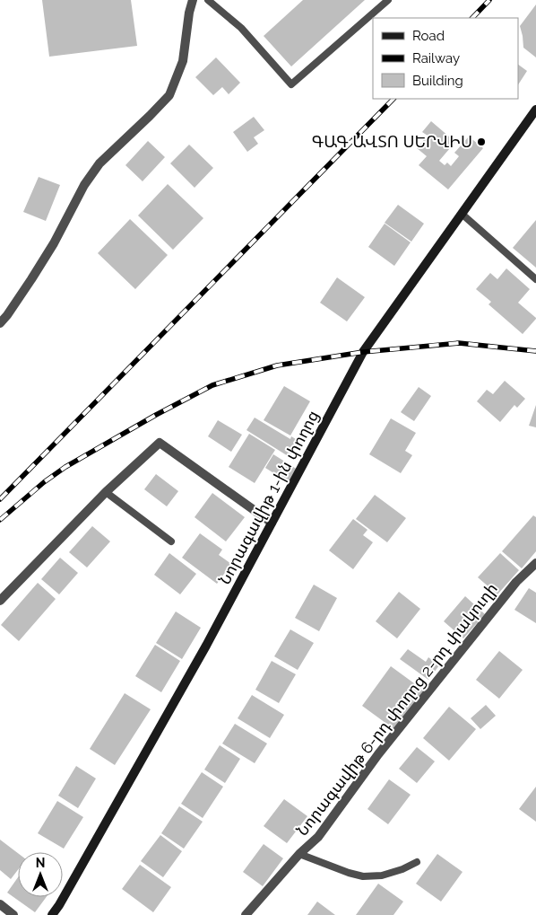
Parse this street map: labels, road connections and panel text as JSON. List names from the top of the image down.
{
  "streets": {
    "main road": ["Նորագավիթ 1-ին փողոց"],
    "street": ["Նորագավիթ 6-րդ փողոց 2-րդ փակուղի"]
  },
  "places": ["ԳԱԳ ԱՎՏՈ ՍԵՐՎԻՍ"],
  "legend": ["Road", "Railway", "Building"],
  "north": "top"
}
